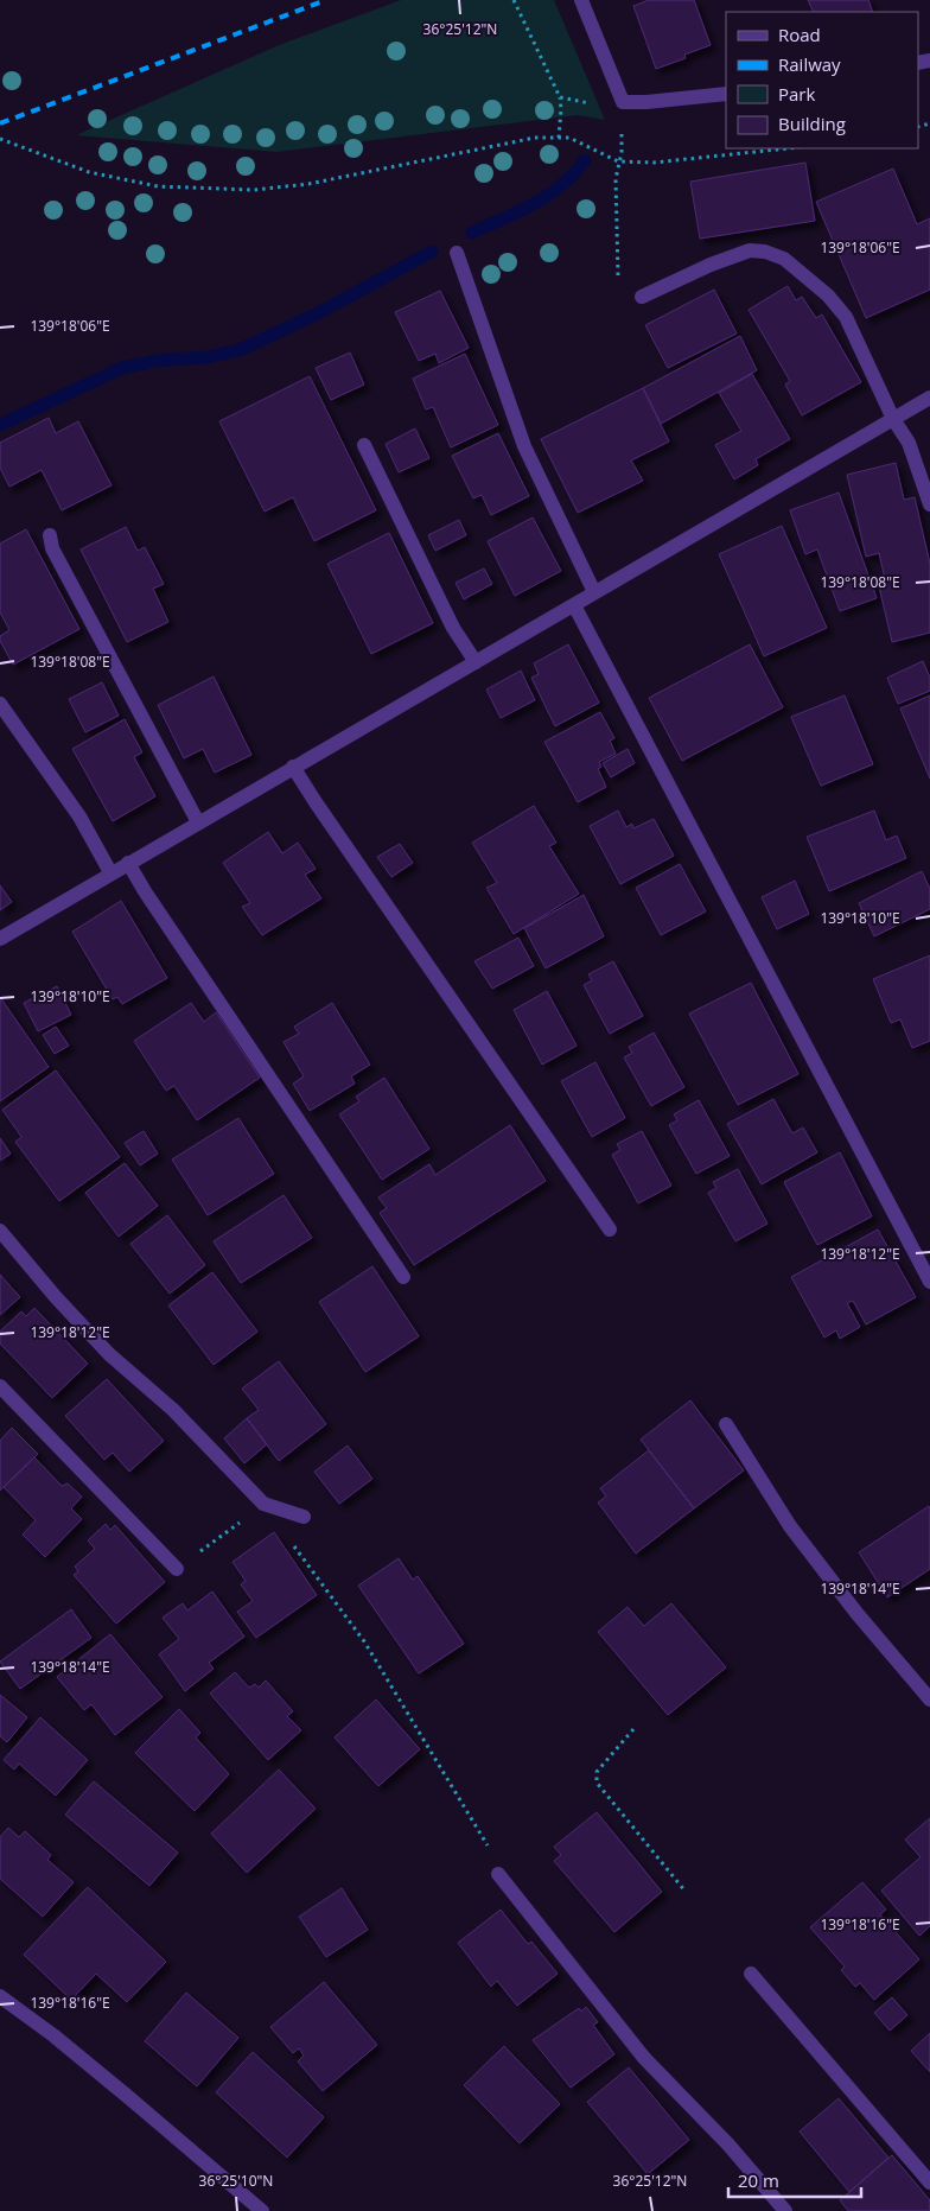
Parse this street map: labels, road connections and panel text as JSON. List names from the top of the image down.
{
  "legend": [
    "Road",
    "Railway",
    "Park",
    "Building"
  ],
  "scale_bar": "20 m",
  "coordinates": [
    "36°25'12\"N",
    "139°18'06\"E",
    "139°18'08\"E",
    "139°18'10\"E",
    "139°18'12\"E",
    "139°18'14\"E",
    "139°18'16\"E",
    "36°25'10\"N"
  ]
}
